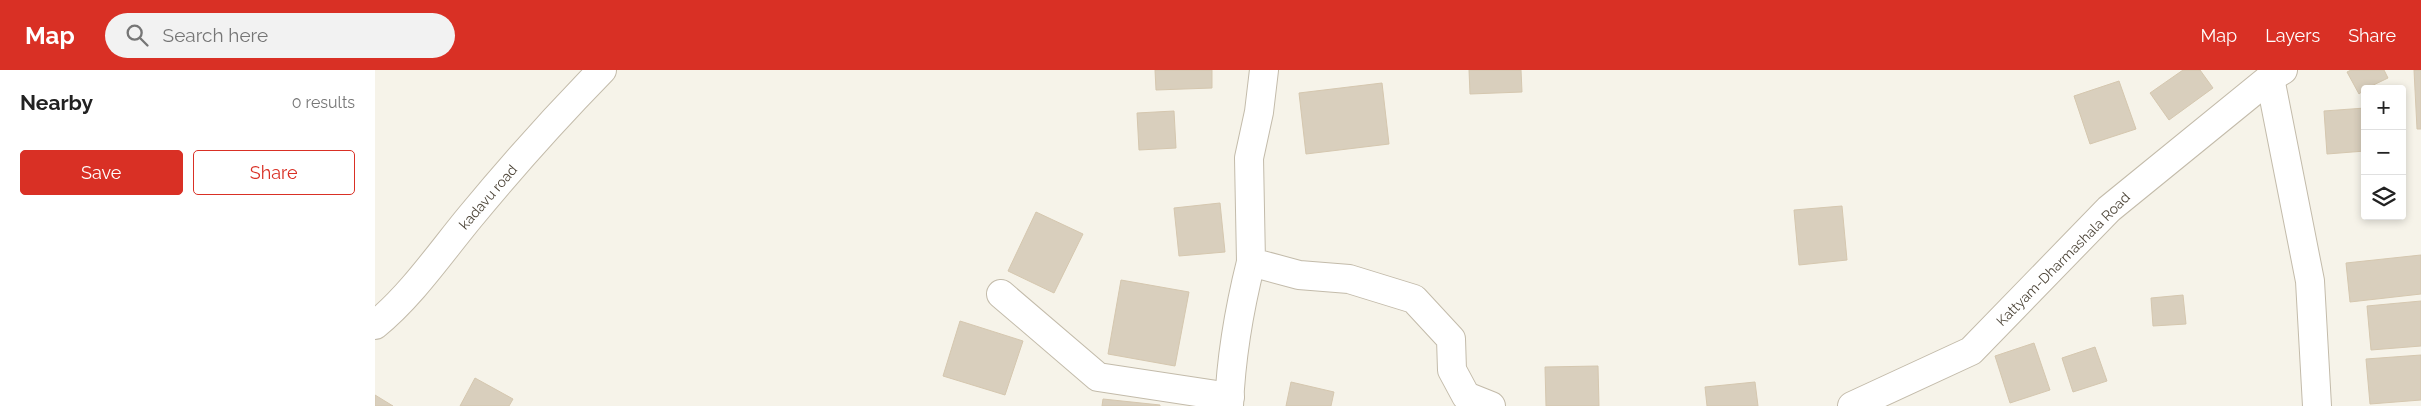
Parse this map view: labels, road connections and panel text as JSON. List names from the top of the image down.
{
  "streets": {
    "street": ["kadavu road", "Kattyam-Dharmashala Road"]
  },
  "page": {
    "header": "Map",
    "search": "Search here",
    "nav": ["Map", "Layers", "Share"],
    "heading": ["Nearby", "0 results"],
    "map_buttons": ["+", "−"],
    "buttons": ["Save", "Share"]
  }
}
